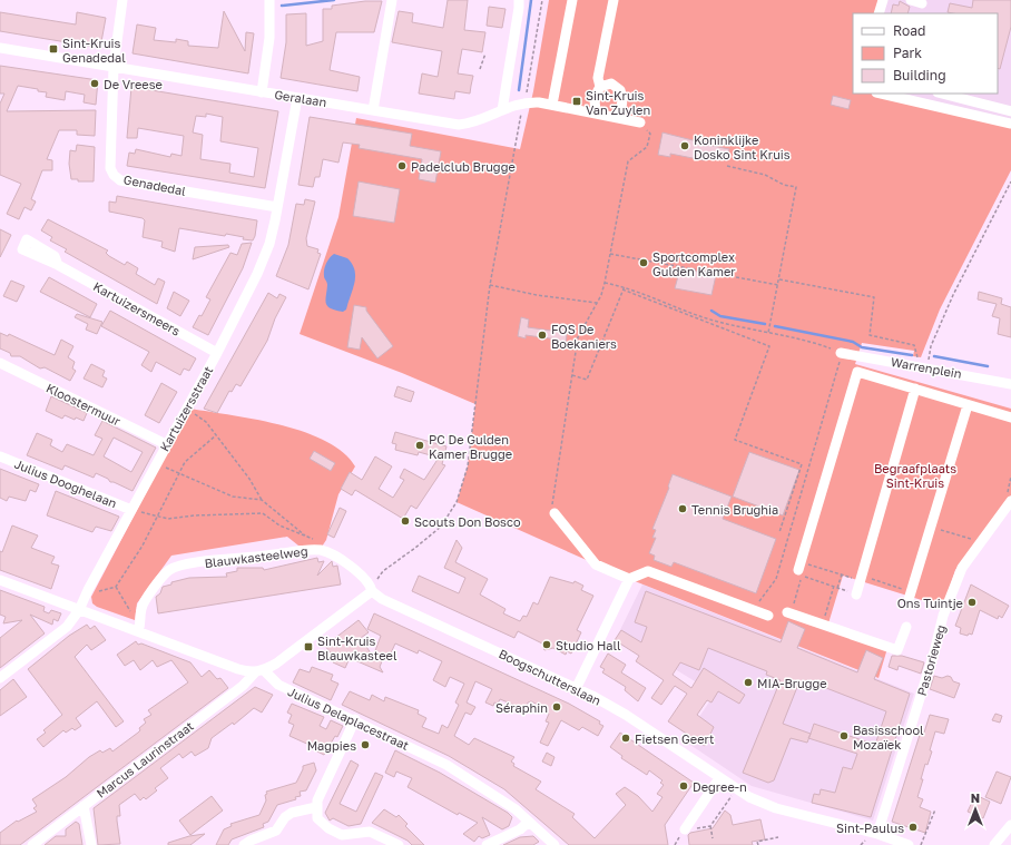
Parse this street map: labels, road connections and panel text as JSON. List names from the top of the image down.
{
  "streets": {
    "street": [
      "Geralaan",
      "Genadedal",
      "Kartuizersmeers",
      "Warrenplein",
      "Kloostermuur",
      "Kartuizersstraat",
      "Julius Dooghelaan",
      "Blauwkasteelweg",
      "Pastorieweg",
      "Boogschutterslaan",
      "Julius Delaplacestraat",
      "Marcus Laurinstraat"
    ]
  },
  "crossings": [
    ["Geralaan", "Genadedal"],
    ["Geralaan", "Kartuizersstraat"],
    ["Genadedal", "Kartuizersstraat"],
    ["Kartuizersmeers", "Kartuizersstraat"],
    ["Kloostermuur", "Kartuizersstraat"],
    ["Kartuizersstraat", "Julius Dooghelaan"],
    ["Blauwkasteelweg", "Boogschutterslaan"],
    ["Pastorieweg", "Boogschutterslaan"],
    ["Julius Delaplacestraat", "Marcus Laurinstraat"]
  ],
  "parks": ["Begraafplaats Sint-Kruis"],
  "places": {
    "transit": ["Sint-Kruis Genadedal", "Sint-Kruis Van Zuylen", "Sint-Kruis Blauwkasteel"],
    "other": [
      "De Vreese",
      "Koninklijke Dosko Sint Kruis",
      "Padelclub Brugge",
      "Sportcomplex Gulden Kamer",
      "FOS De Boekaniers",
      "PC De Gulden Kamer Brugge",
      "Tennis Brughia",
      "Scouts Don Bosco",
      "Ons Tuintje",
      "Studio Hall",
      "MIA-Brugge",
      "Séraphin",
      "Basisschool Mozaïek",
      "Fietsen Geert",
      "Magpies",
      "Degree-n",
      "Sint-Paulus"
    ]
  },
  "legend": ["Road", "Park", "Building"],
  "north": "top"
}
